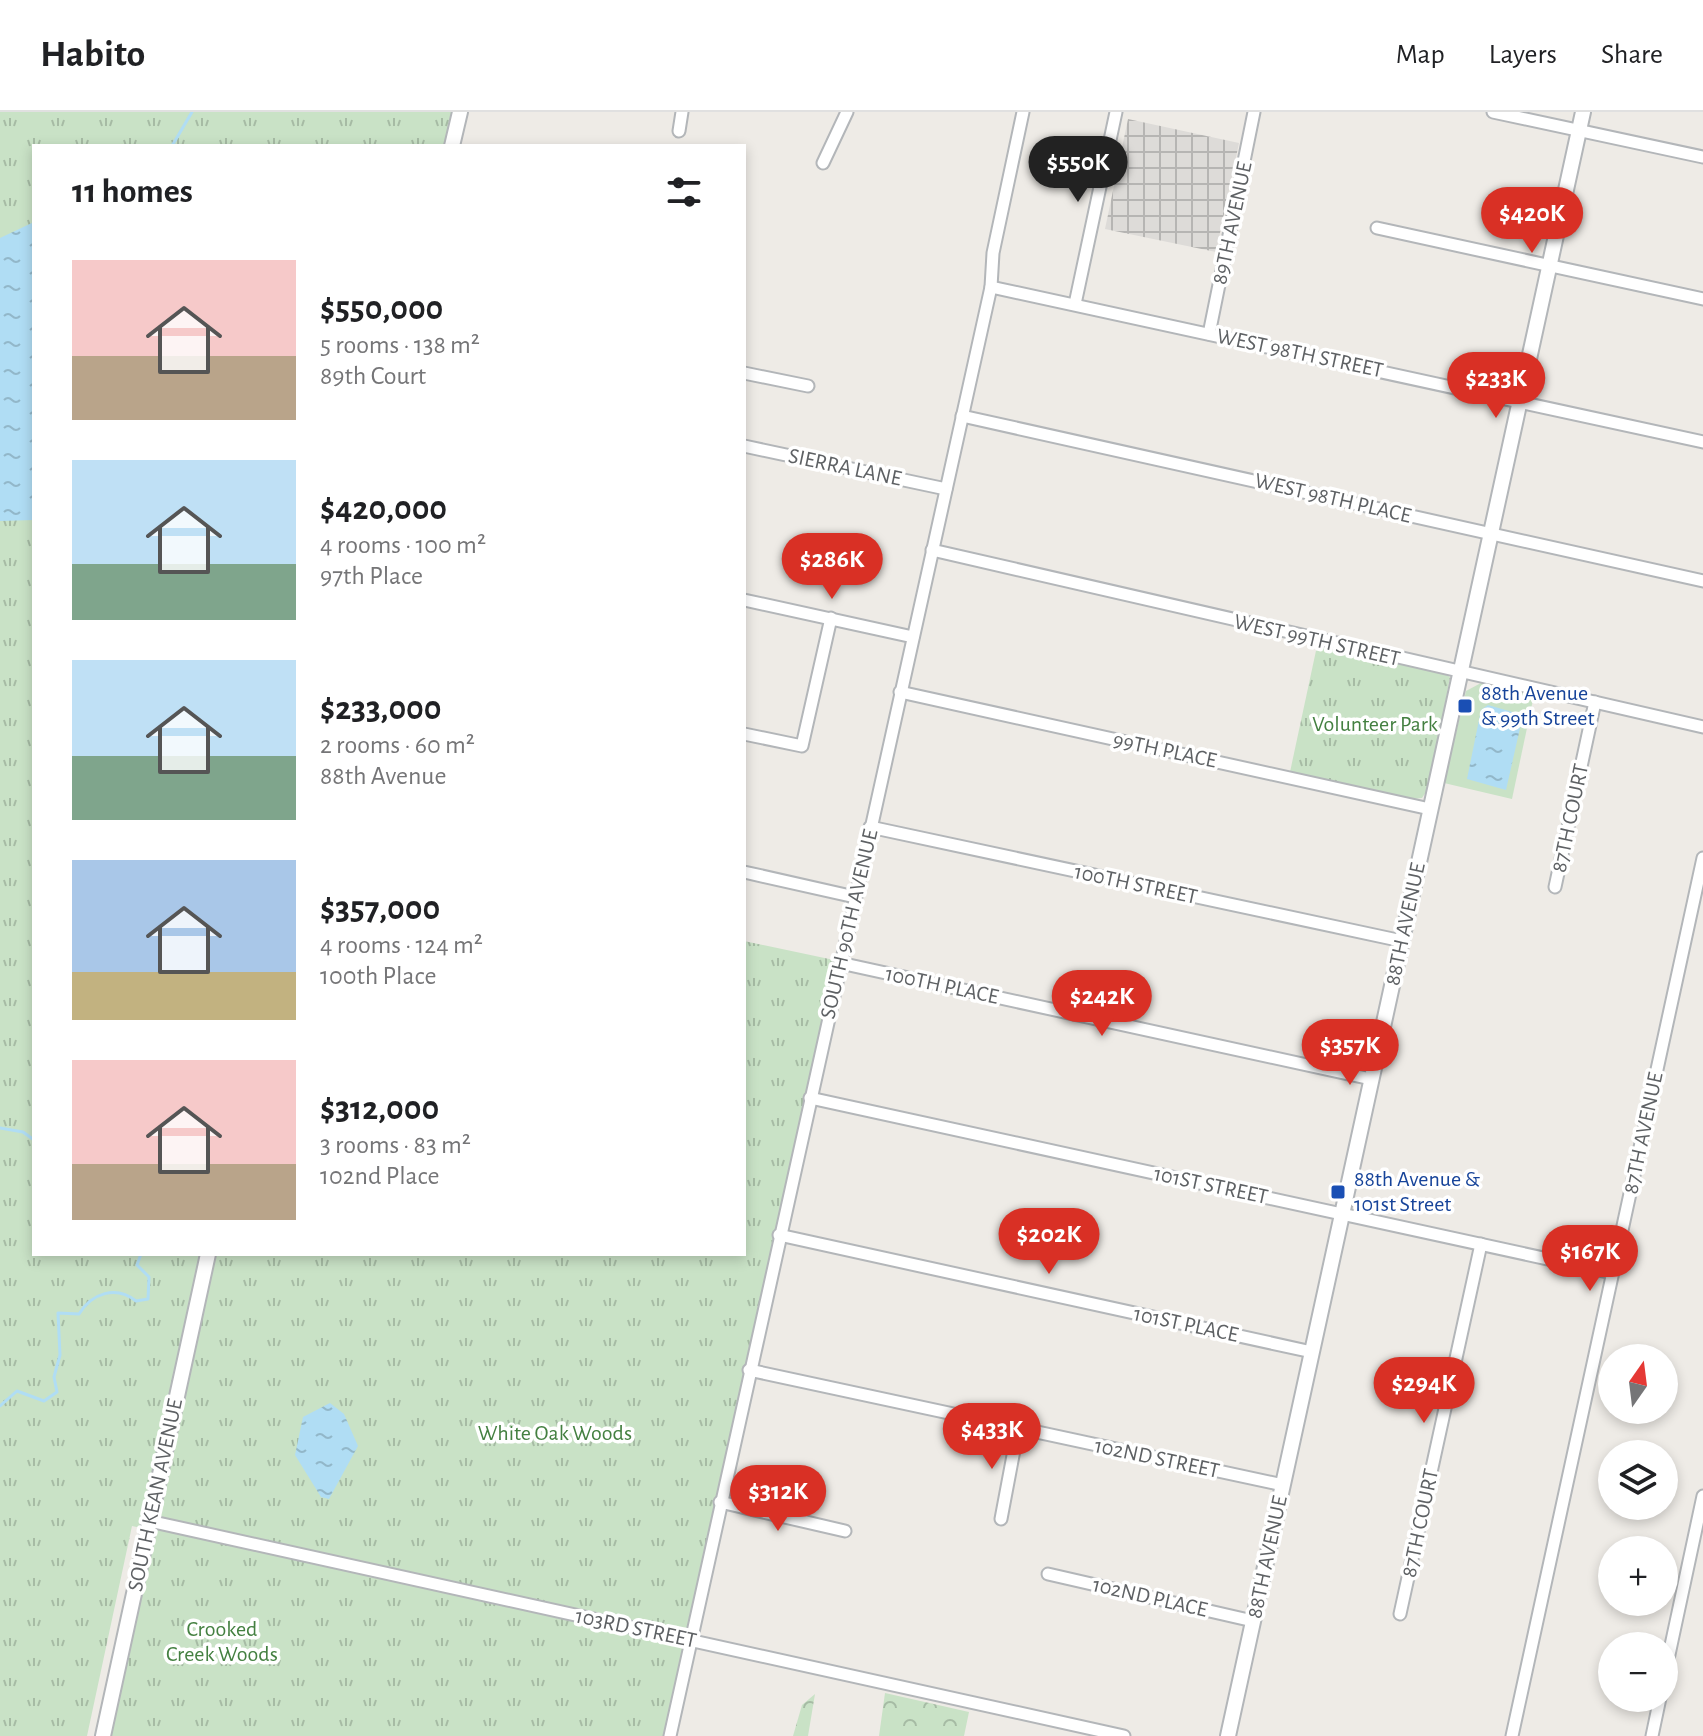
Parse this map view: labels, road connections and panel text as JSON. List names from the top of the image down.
{
  "streets": {
    "street": [
      "89TH AVENUE",
      "WEST 98TH STREET",
      "SIERRA LANE",
      "WEST 98TH PLACE",
      "WEST 99TH STREET",
      "99TH PLACE",
      "87TH COURT",
      "100TH STREET",
      "SOUTH 90TH AVENUE",
      "88TH AVENUE",
      "100TH PLACE",
      "87TH AVENUE",
      "101ST STREET",
      "101ST PLACE",
      "102ND STREET",
      "SOUTH KEAN AVENUE",
      "102ND PLACE",
      "103RD STREET"
    ]
  },
  "crossings": [
    ["89TH AVENUE", "WEST 98TH STREET"],
    ["WEST 98TH STREET", "SOUTH 90TH AVENUE"],
    ["WEST 98TH STREET", "88TH AVENUE"],
    ["SIERRA LANE", "SOUTH 90TH AVENUE"],
    ["WEST 98TH PLACE", "SOUTH 90TH AVENUE"],
    ["WEST 98TH PLACE", "88TH AVENUE"],
    ["WEST 99TH STREET", "87TH COURT"],
    ["WEST 99TH STREET", "SOUTH 90TH AVENUE"],
    ["WEST 99TH STREET", "88TH AVENUE"],
    ["99TH PLACE", "SOUTH 90TH AVENUE"],
    ["99TH PLACE", "88TH AVENUE"],
    ["87TH COURT", "101ST STREET"],
    ["100TH STREET", "SOUTH 90TH AVENUE"],
    ["100TH STREET", "88TH AVENUE"],
    ["SOUTH 90TH AVENUE", "100TH PLACE"],
    ["SOUTH 90TH AVENUE", "101ST STREET"],
    ["SOUTH 90TH AVENUE", "101ST PLACE"],
    ["SOUTH 90TH AVENUE", "102ND STREET"],
    ["SOUTH 90TH AVENUE", "103RD STREET"],
    ["88TH AVENUE", "100TH PLACE"],
    ["88TH AVENUE", "101ST STREET"],
    ["88TH AVENUE", "101ST PLACE"],
    ["88TH AVENUE", "102ND STREET"],
    ["88TH AVENUE", "102ND PLACE"],
    ["87TH AVENUE", "101ST STREET"],
    ["SOUTH KEAN AVENUE", "103RD STREET"]
  ],
  "parks": ["Volunteer Park", "White Oak Woods", "Crooked Creek Woods"],
  "places": {
    "transit": ["88th Avenue & 99th Street", "88th Avenue & 101st Street"]
  },
  "north": "top",
  "page": {
    "header": "Habito",
    "nav": ["Map", "Layers", "Share"],
    "price": [
      "$550K",
      "$420K",
      "$233K",
      "$286K",
      "$242K",
      "$357K",
      "$202K",
      "$167K",
      "$294K",
      "$433K",
      "$312K"
    ],
    "heading": "11 homes",
    "list": [
      {
        "name": "$550,000",
        "note": "5 rooms · 138 m² · 89th Court"
      },
      {
        "name": "$420,000",
        "note": "4 rooms · 100 m² · 97th Place"
      },
      {
        "name": "$233,000",
        "note": "2 rooms · 60 m² · 88th Avenue"
      },
      {
        "name": "$357,000",
        "note": "4 rooms · 124 m² · 100th Place"
      },
      {
        "name": "$312,000",
        "note": "3 rooms · 83 m² · 102nd Place"
      }
    ],
    "map_buttons": ["+", "−"]
  }
}
